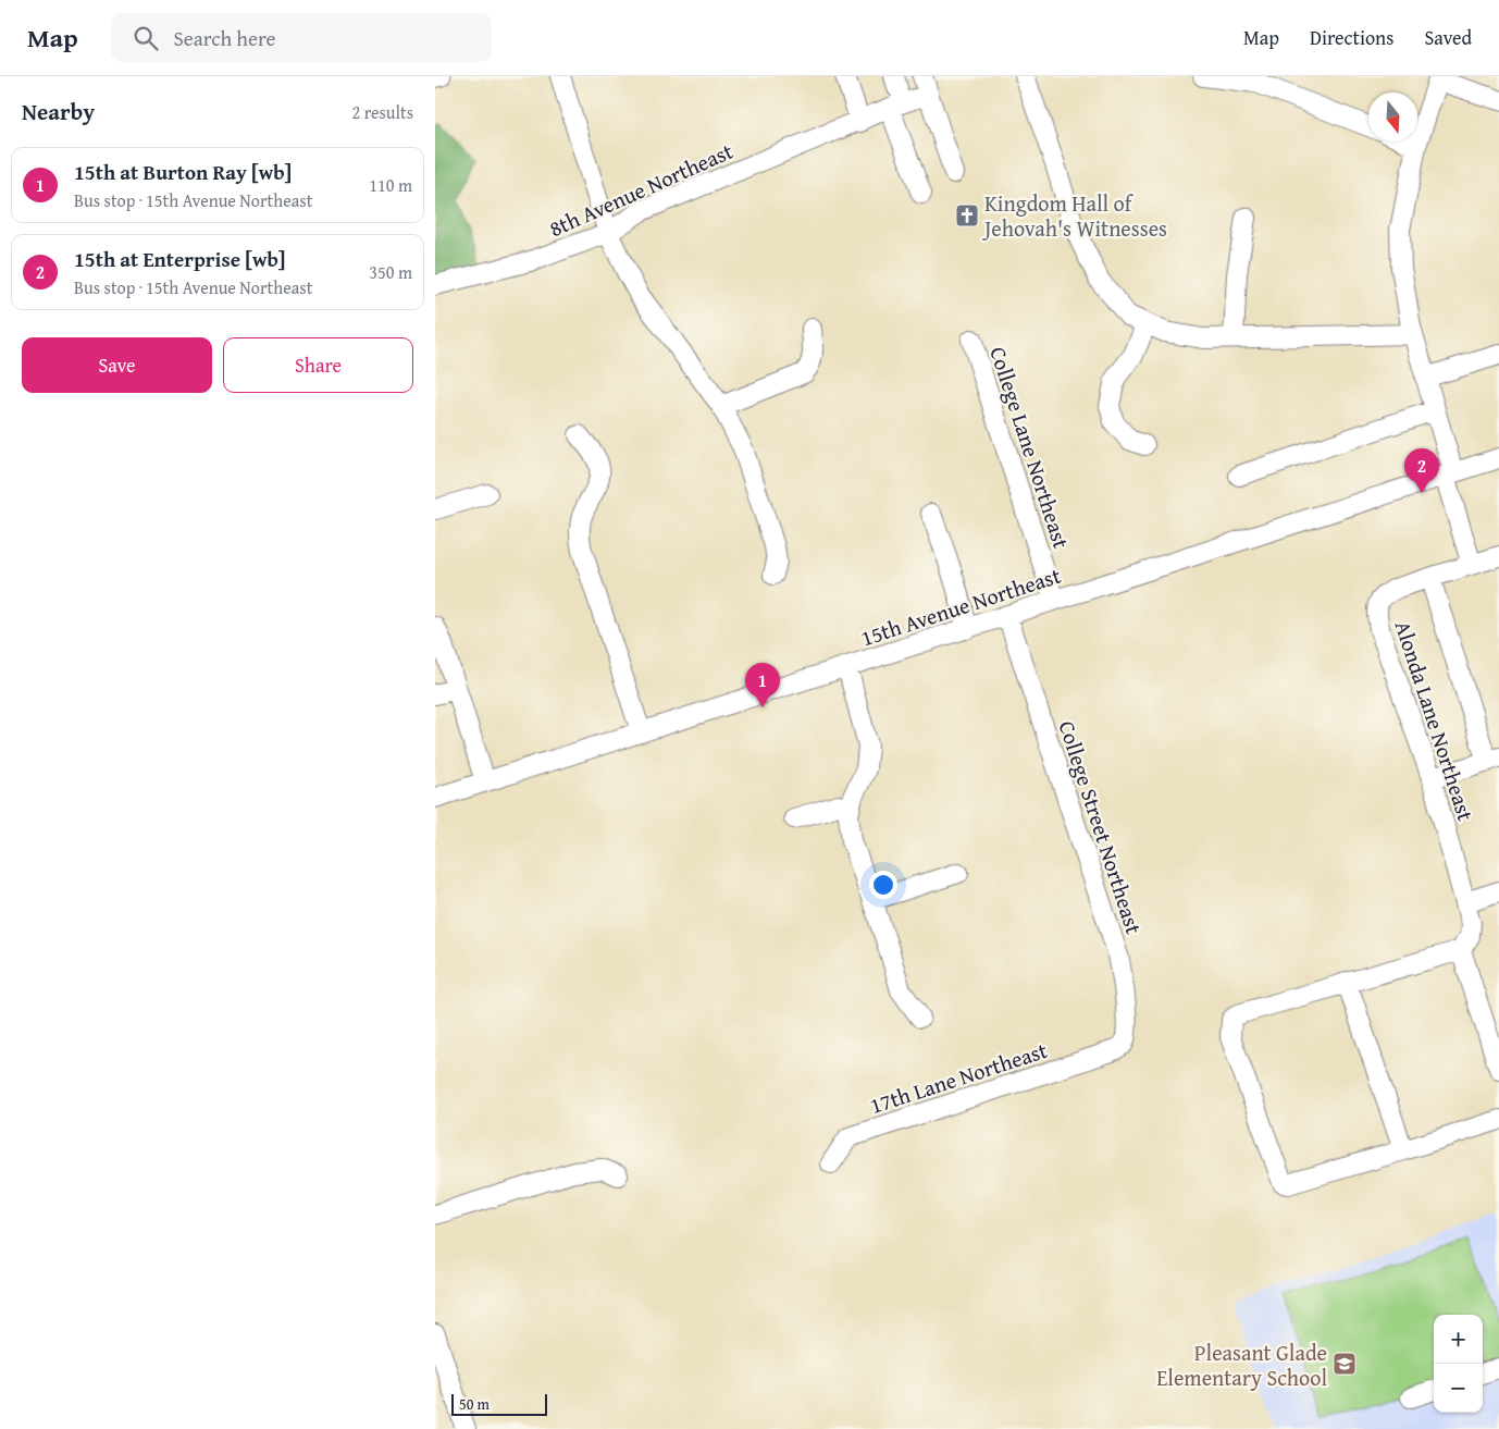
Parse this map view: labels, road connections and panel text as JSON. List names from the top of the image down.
{
  "streets": {
    "street": [
      "8th Avenue Northeast",
      "College Lane Northeast",
      "15th Avenue Northeast",
      "Alonda Lane Northeast",
      "College Street Northeast",
      "17th Lane Northeast"
    ]
  },
  "crossings": [
    ["College Lane Northeast", "15th Avenue Northeast"],
    ["15th Avenue Northeast", "College Street Northeast"],
    ["College Street Northeast", "17th Lane Northeast"]
  ],
  "places": {
    "church": ["Kingdom Hall of Jehovah's Witnesses"],
    "school or university": ["Pleasant Glade Elementary School"]
  },
  "scale_bar": "50 m",
  "north": "bottom",
  "page": {
    "header": "Map",
    "search": "Search here",
    "nav": ["Map", "Directions", "Saved"],
    "heading": ["Nearby", "2 results"],
    "list": [
      {
        "mark": "1",
        "name": "15th at Burton Ray [wb]",
        "note": "Bus stop · 15th Avenue Northeast",
        "value": "110 m"
      },
      {
        "mark": "2",
        "name": "15th at Enterprise [wb]",
        "note": "Bus stop · 15th Avenue Northeast",
        "value": "350 m"
      }
    ],
    "buttons": ["Save", "Share"],
    "pins": ["2", "1"],
    "map_buttons": ["+", "−"],
    "scale": "50 m"
  }
}
